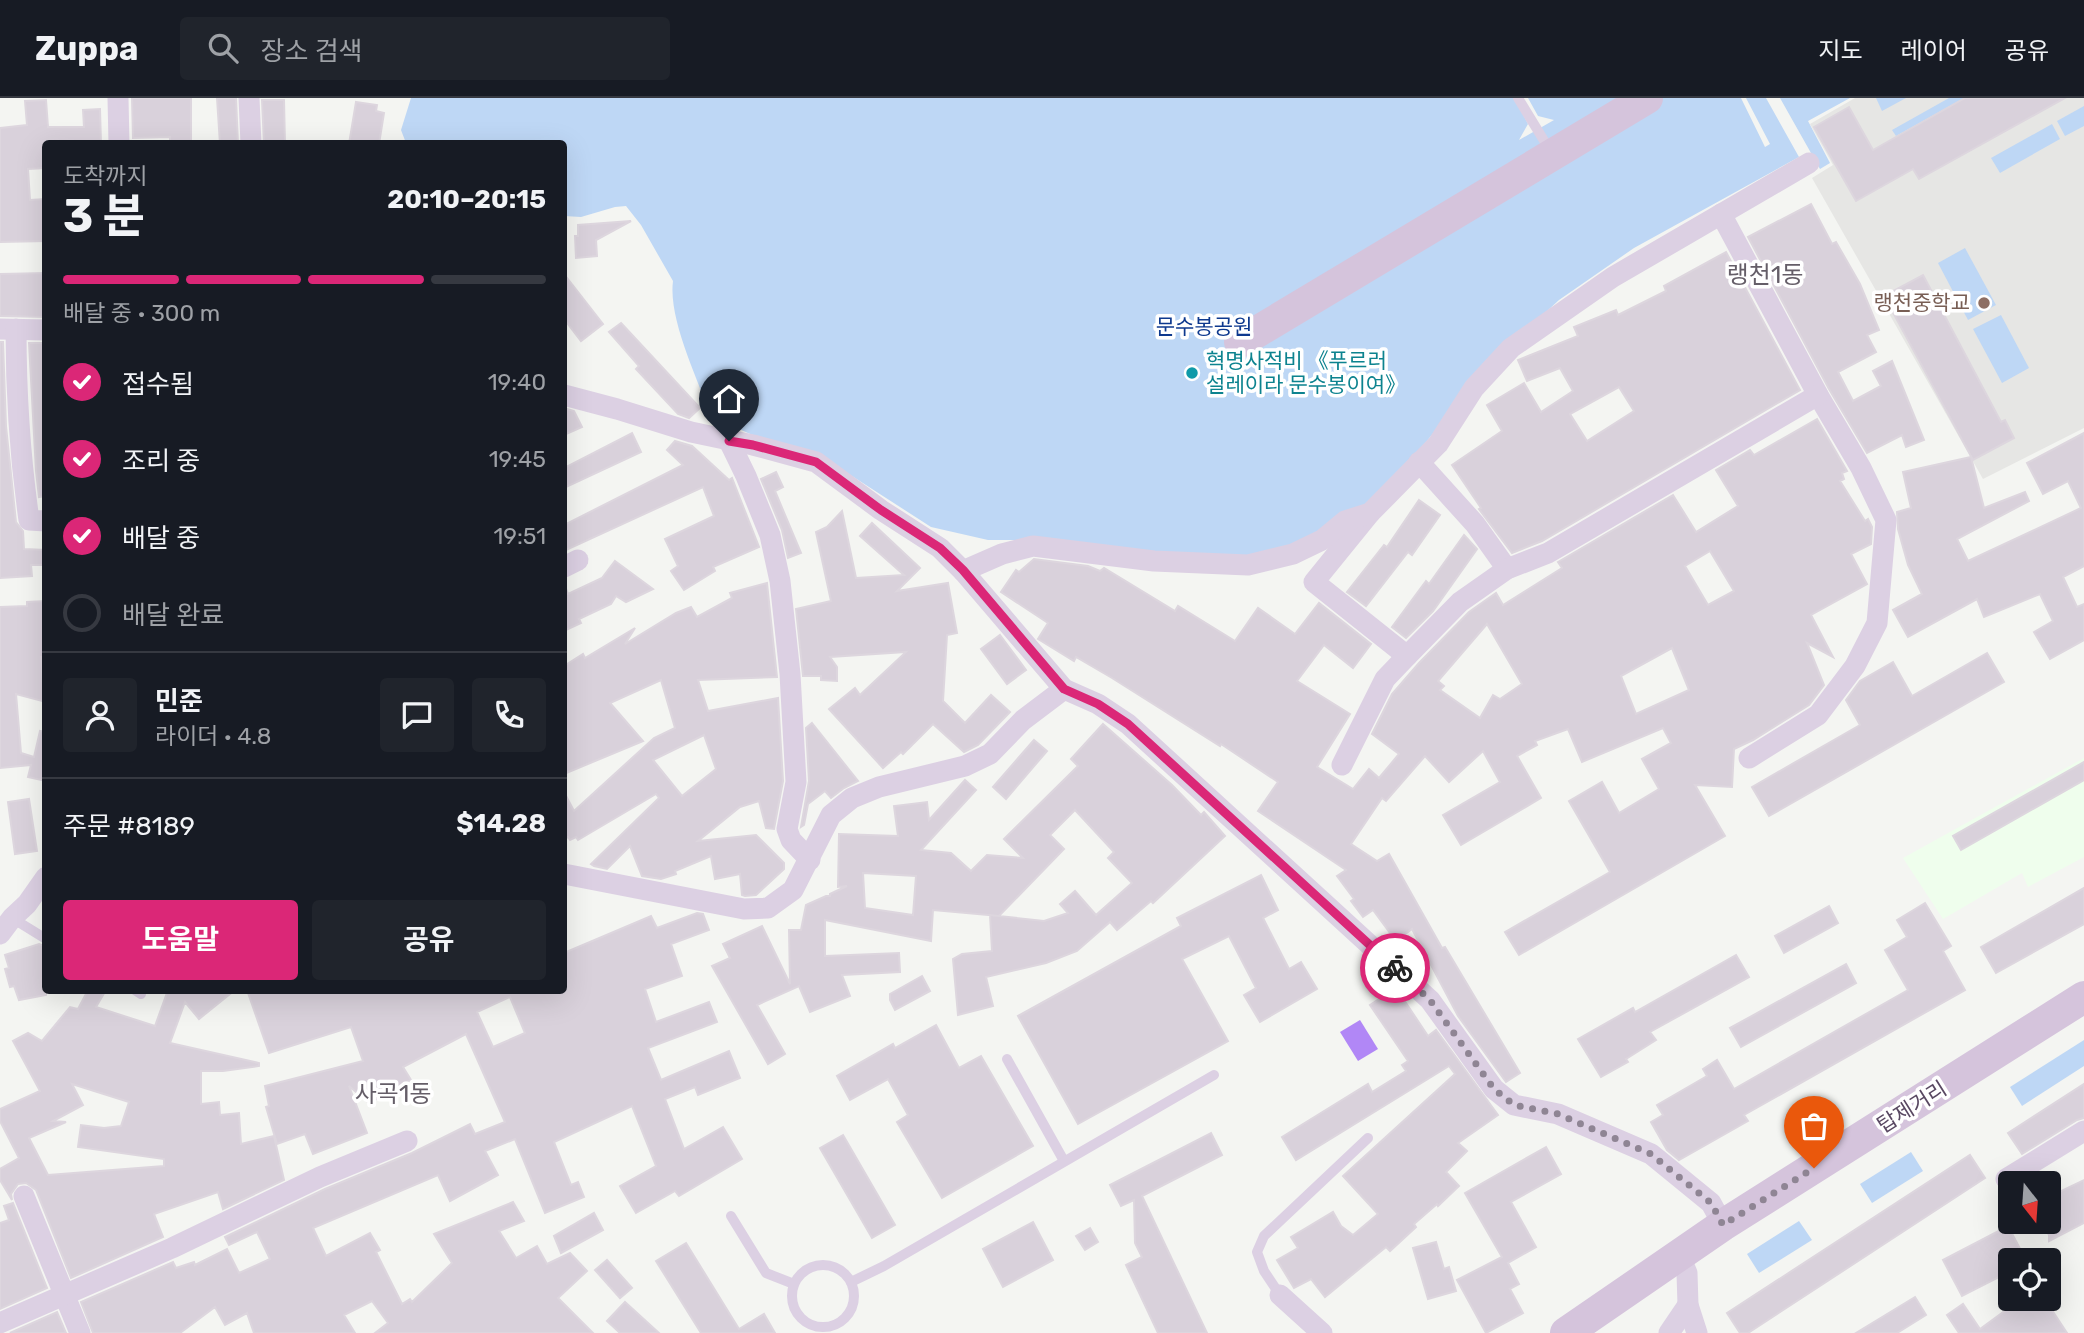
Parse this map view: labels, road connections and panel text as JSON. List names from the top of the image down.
{
  "streets": {
    "main road": ["탑제거리"]
  },
  "districts": ["랭천1동", "사곡1동"],
  "parks": ["문수봉공원"],
  "places": ["랭천중학교", "혁명사적비 《푸르러 설레이라 문수봉이여》"],
  "north": "bottom",
  "page": {
    "header": "Zuppa",
    "search": "장소 검색",
    "nav": ["지도", "레이어", "공유"],
    "heading": ["3 분", "도착까지", "20:10–20:15"],
    "panel": [
      "민준",
      "라이더 · 4.8",
      "주문 #8189",
      "$14.28"
    ],
    "bar": "배달 중 · 300 m",
    "list": [
      ["접수됨", "19:40"],
      ["조리 중", "19:45"],
      ["배달 중", "19:51"],
      "배달 완료"
    ],
    "buttons": ["도움말", "공유"]
  }
}
